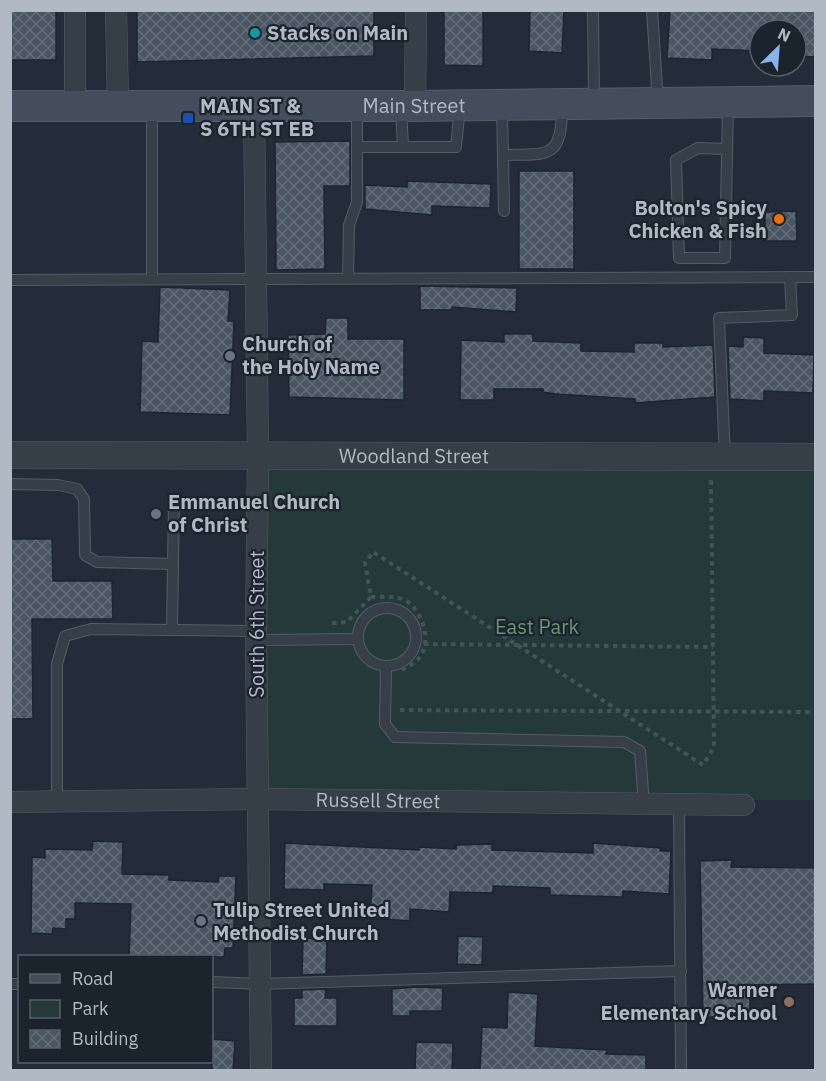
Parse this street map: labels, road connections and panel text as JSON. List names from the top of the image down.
{
  "streets": {
    "main road": ["Main Street"],
    "street": ["Woodland Street", "South 6th Street", "Russell Street"]
  },
  "crossings": [
    ["Main Street", "South 6th Street"],
    ["Woodland Street", "South 6th Street"],
    ["South 6th Street", "Russell Street"]
  ],
  "parks": ["East Park"],
  "places": {
    "other": [
      "Stacks on Main",
      "Bolton's Spicy Chicken & Fish",
      "Church of the Holy Name",
      "Emmanuel Church of Christ",
      "Tulip Street United Methodist Church",
      "Warner Elementary School"
    ],
    "transit": ["MAIN ST & S 6TH ST EB"]
  },
  "legend": ["Road", "Park", "Building"],
  "north": "top right"
}
